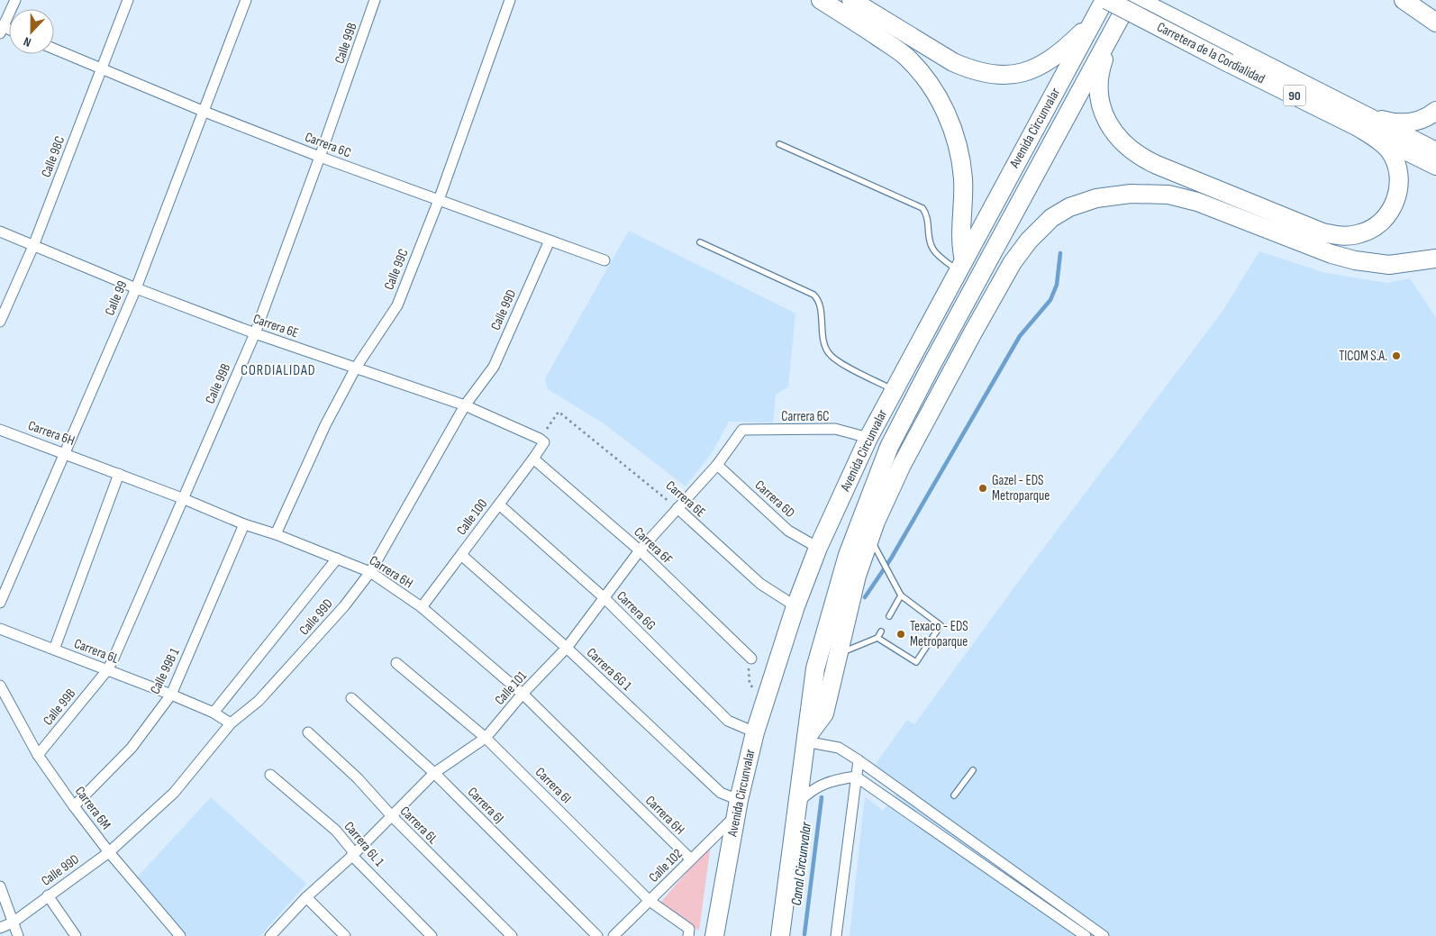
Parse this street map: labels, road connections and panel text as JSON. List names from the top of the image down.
{
  "streets": {
    "highway": ["Carretera de la Cordialidad", "90", "Avenida Circunvalar"],
    "street": [
      "Calle 99B",
      "Carrera 6C",
      "Calle 98C",
      "Calle 99C",
      "Calle 99",
      "Calle 99D",
      "Carrera 6E",
      "Carrera 6H",
      "Carrera 6D",
      "Calle 100",
      "Carrera 6F",
      "Carrera 6G",
      "Carrera 6L",
      "Carrera 6G 1",
      "Calle 99B 1",
      "Calle 101",
      "Carrera 6I",
      "Carrera 6J",
      "Carrera 6M",
      "Carrera 6L 1",
      "Calle 102"
    ]
  },
  "crossings": [
    ["Calle 99B", "Carrera 6C"],
    ["Calle 99B", "Carrera 6E"],
    ["Calle 99B", "Carrera 6H"],
    ["Calle 99B", "Carrera 6L"],
    ["Calle 99B", "Carrera 6M"],
    ["Carretera de la Cordialidad", "Avenida Circunvalar"],
    ["Avenida Circunvalar", "Carrera 6C"],
    ["Avenida Circunvalar", "Carrera 6E"],
    ["Avenida Circunvalar", "Carrera 6D"],
    ["Avenida Circunvalar", "Carrera 6G"],
    ["Avenida Circunvalar", "Carrera 6G 1"],
    ["Avenida Circunvalar", "Calle 102"],
    ["Carrera 6C", "Calle 98C"],
    ["Carrera 6C", "Calle 99C"],
    ["Carrera 6C", "Calle 99"],
    ["Carrera 6C", "Calle 99D"],
    ["Carrera 6C", "Calle 101"],
    ["Calle 98C", "Carrera 6E"],
    ["Calle 99C", "Carrera 6E"],
    ["Calle 99C", "Carrera 6H"],
    ["Calle 99", "Carrera 6E"],
    ["Calle 99", "Carrera 6H"],
    ["Calle 99D", "Carrera 6E"],
    ["Calle 99D", "Carrera 6H"],
    ["Calle 99D", "Carrera 6L"],
    ["Calle 99D", "Carrera 6M"],
    ["Carrera 6E", "Calle 100"],
    ["Carrera 6E", "Calle 101"],
    ["Carrera 6H", "Calle 100"],
    ["Carrera 6H", "Calle 99B 1"],
    ["Carrera 6H", "Calle 101"],
    ["Carrera 6H", "Calle 102"],
    ["Carrera 6D", "Calle 101"],
    ["Calle 100", "Carrera 6F"],
    ["Calle 100", "Carrera 6G"],
    ["Calle 100", "Carrera 6G 1"],
    ["Carrera 6F", "Calle 101"],
    ["Carrera 6G", "Calle 101"],
    ["Carrera 6L", "Calle 99B 1"],
    ["Carrera 6L", "Calle 101"],
    ["Carrera 6G 1", "Calle 101"],
    ["Carrera 6G 1", "Calle 102"],
    ["Calle 99B 1", "Carrera 6M"],
    ["Calle 101", "Carrera 6I"],
    ["Calle 101", "Carrera 6J"],
    ["Calle 101", "Carrera 6L 1"],
    ["Carrera 6I", "Calle 102"]
  ],
  "districts": ["CORDIALIDAD"],
  "water": ["Canal Circunvalar"],
  "places": ["TICOM S.A.", "Gazel - EDS Metroparque", "Texaco - EDS Metroparque"],
  "north": "bottom"
}
